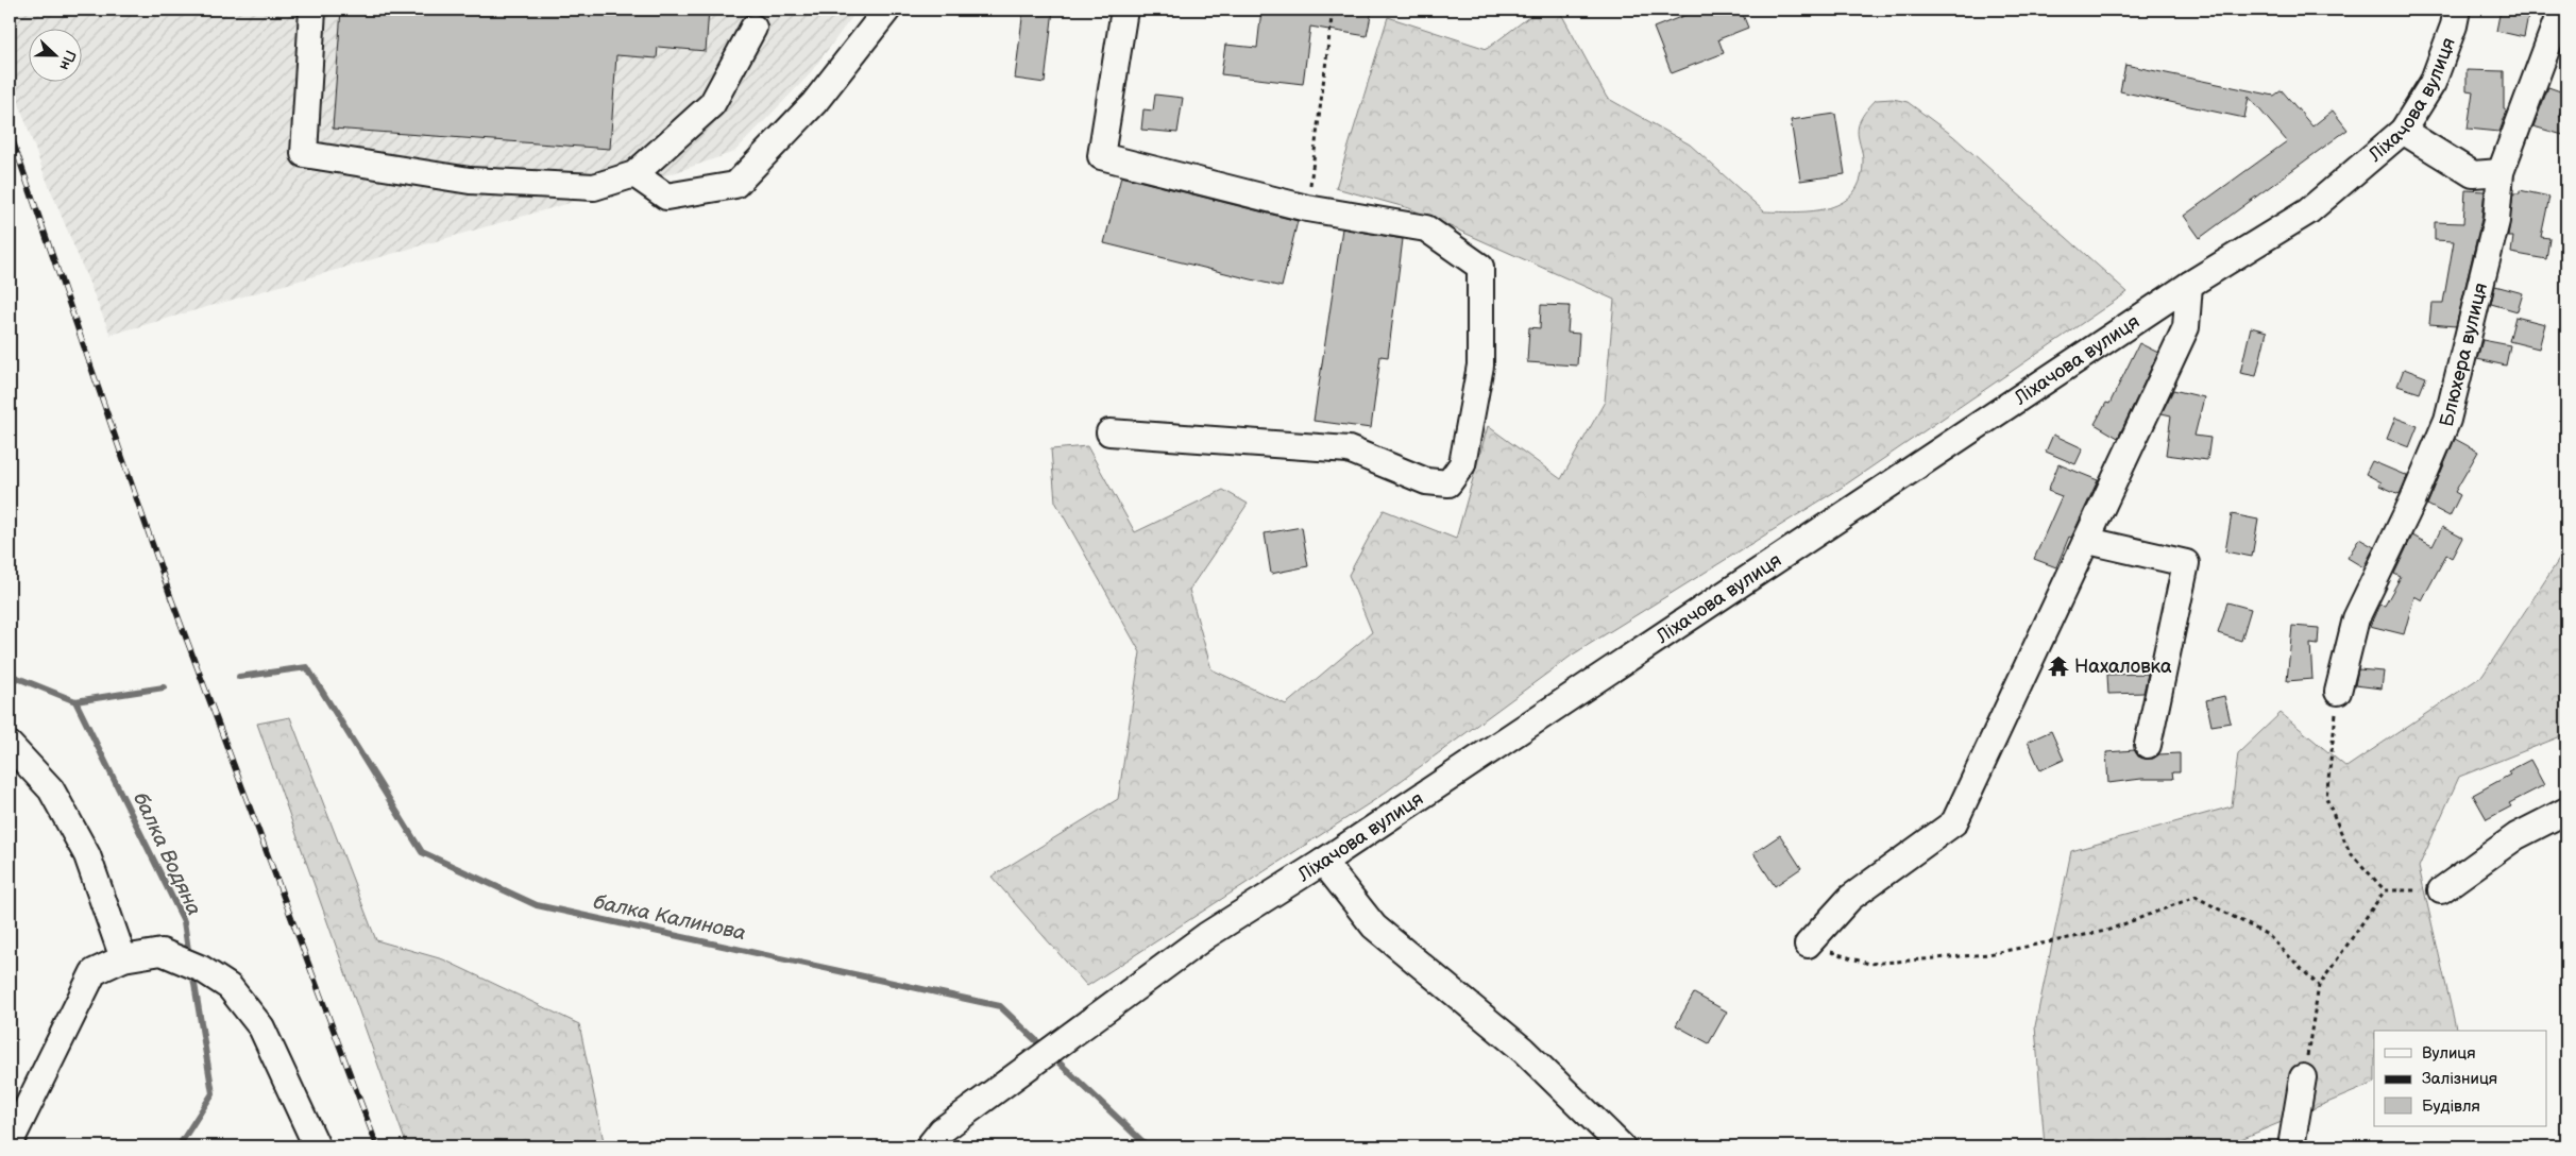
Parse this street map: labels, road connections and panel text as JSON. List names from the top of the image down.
{
  "streets": {
    "street": ["Ліхачова вулиця", "Блюхера вулиця"]
  },
  "water": ["балка Водяна", "балка Калинова"],
  "places": {
    "temple": ["Нахаловка"]
  },
  "legend": ["Вулиця", "Залізниця", "Будівля"],
  "north": "right"
}
